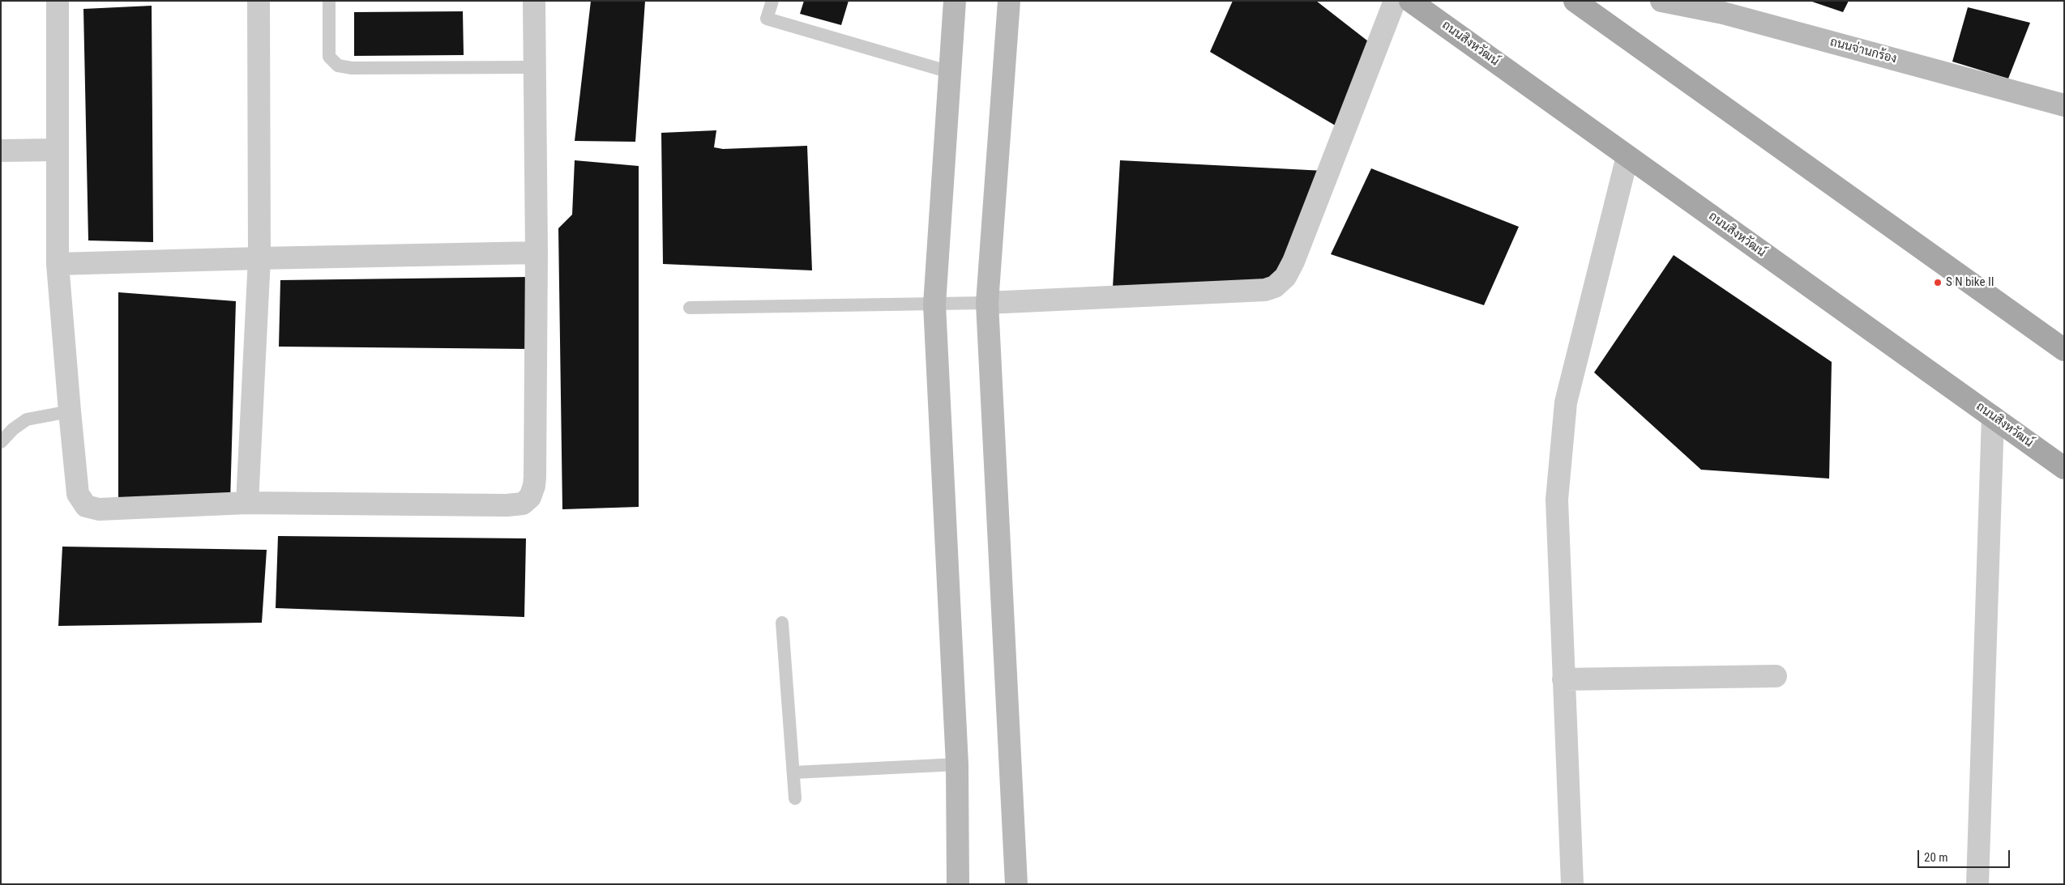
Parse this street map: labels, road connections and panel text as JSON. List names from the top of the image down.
{
  "streets": {
    "main road": ["ถนนสิงหวัฒน์"],
    "street": ["ถนนจ่านกร้อง"]
  },
  "places": ["S N bike II"],
  "scale_bar": "20 m"
}
